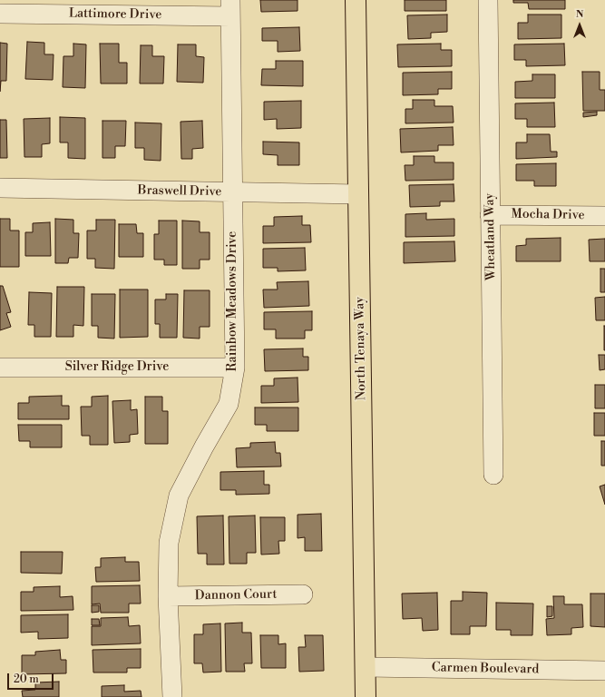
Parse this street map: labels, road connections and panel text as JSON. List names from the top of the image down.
{
  "streets": {
    "main road": ["North Tenaya Way"],
    "street": [
      "Lattimore Drive",
      "Braswell Drive",
      "Mocha Drive",
      "Wheatland Way",
      "Rainbow Meadows Drive",
      "Silver Ridge Drive",
      "Dannon Court",
      "Carmen Boulevard"
    ]
  },
  "crossings": [
    ["Lattimore Drive", "Rainbow Meadows Drive"],
    ["Braswell Drive", "Rainbow Meadows Drive"],
    ["Braswell Drive", "North Tenaya Way"],
    ["Mocha Drive", "Wheatland Way"],
    ["Rainbow Meadows Drive", "Silver Ridge Drive"],
    ["Rainbow Meadows Drive", "Dannon Court"],
    ["North Tenaya Way", "Carmen Boulevard"]
  ],
  "scale_bar": "20 m",
  "north": "top"
}
